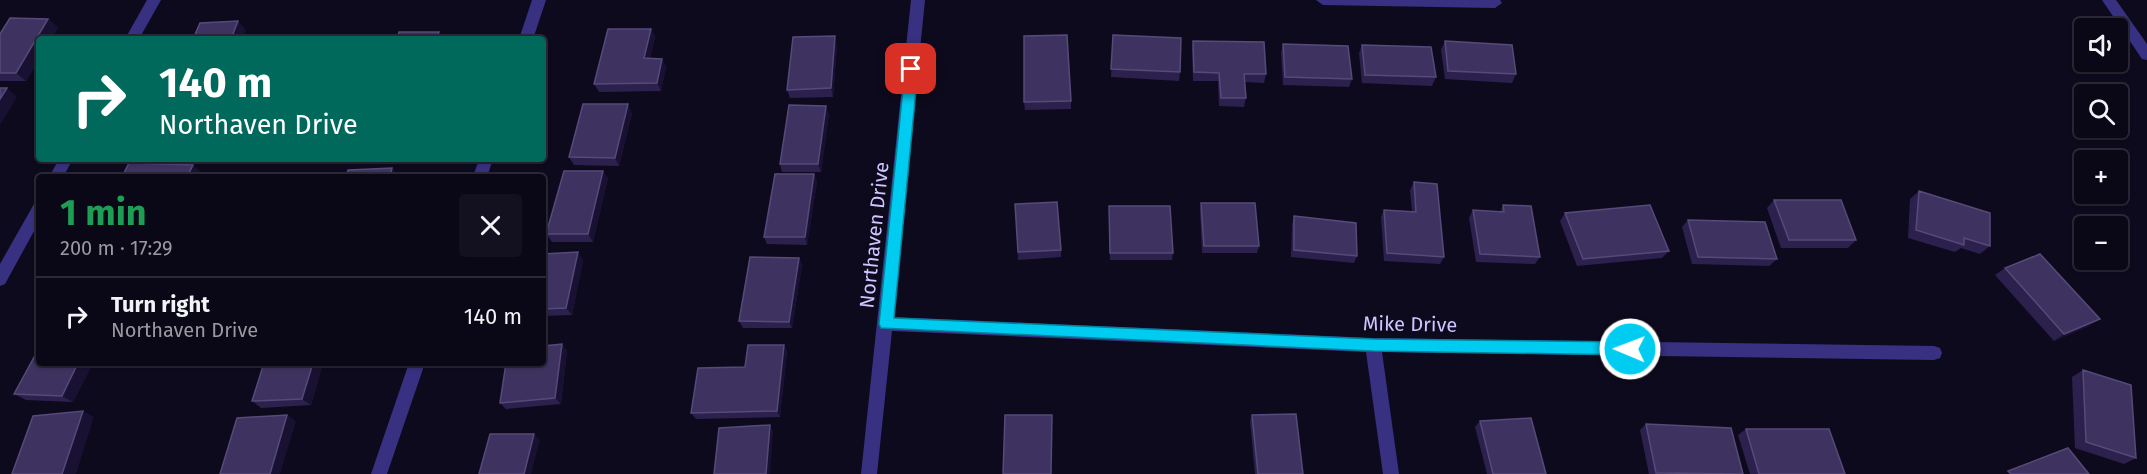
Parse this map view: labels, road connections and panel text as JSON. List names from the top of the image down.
{
  "streets": {
    "street": ["Northaven Drive", "Mike Drive"]
  },
  "crossings": [
    ["Northaven Drive", "Mike Drive"]
  ],
  "page": {
    "map_buttons": ["+", "−"],
    "turn": ["140 m", "Northaven Drive"],
    "heading": ["1 min", "200 m · 17:29"],
    "list": [
      {
        "name": "Turn right",
        "note": "Northaven Drive",
        "value": "140 m"
      }
    ]
  }
}
